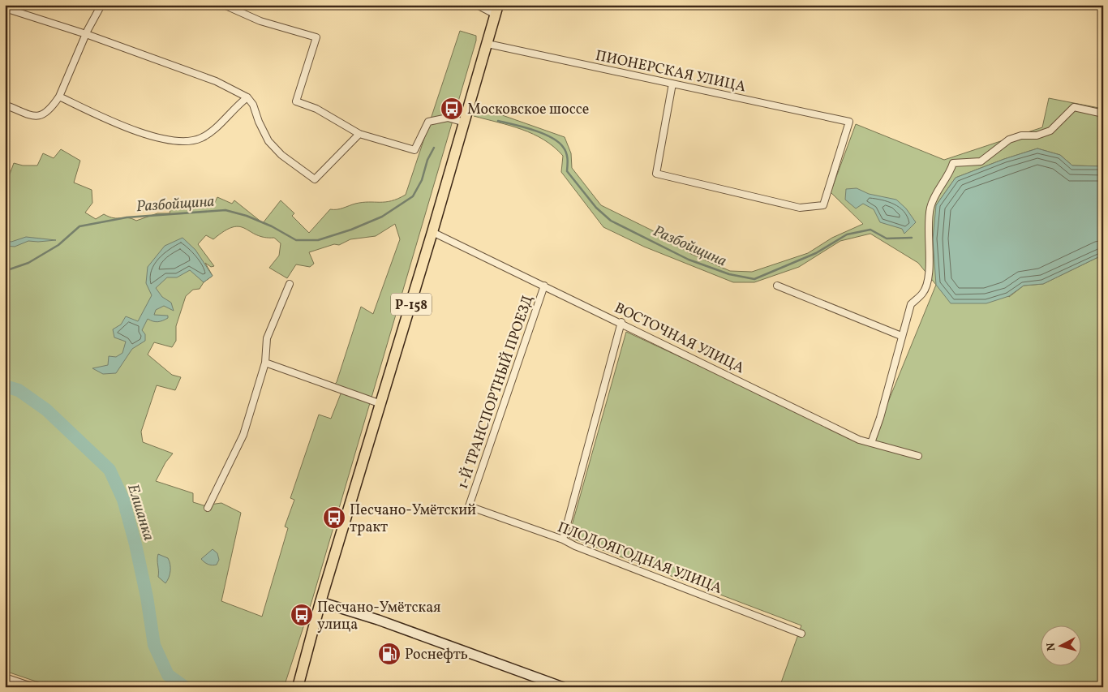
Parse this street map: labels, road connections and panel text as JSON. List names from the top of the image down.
{
  "streets": {
    "main road": ["Р-158"],
    "street": [
      "ПИОНЕРСКАЯ УЛИЦА",
      "ВОСТОЧНАЯ УЛИЦА",
      "1-Й ТРАНСПОРТНЫЙ ПРОЕЗД",
      "ПЛОДОЯГОДНАЯ УЛИЦА"
    ]
  },
  "crossings": [
    ["ПИОНЕРСКАЯ УЛИЦА", "Р-158"],
    ["Р-158", "ВОСТОЧНАЯ УЛИЦА"],
    ["ВОСТОЧНАЯ УЛИЦА", "1-Й ТРАНСПОРТНЫЙ ПРОЕЗД"],
    ["1-Й ТРАНСПОРТНЫЙ ПРОЕЗД", "ПЛОДОЯГОДНАЯ УЛИЦА"]
  ],
  "water": ["Разбойщина", "Елшанка"],
  "places": {
    "bus stop": ["Московское шоссе", "Песчано-Умётский тракт", "Песчано-Умётская улица"],
    "fuel station": ["Роснефть"]
  },
  "north": "left"
}
